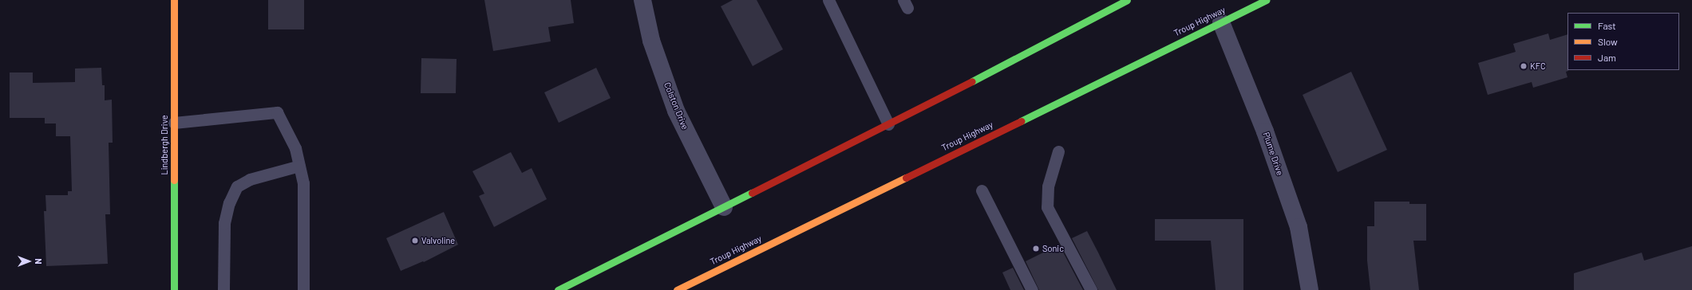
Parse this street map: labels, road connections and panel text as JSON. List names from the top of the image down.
{
  "streets": {
    "main road": ["Troup Highway", "Lindbergh Drive"],
    "street": ["Colston Drive", "Plume Drive"]
  },
  "crossings": [
    ["Troup Highway", "Plume Drive"]
  ],
  "places": ["KFC", "Valvoline", "Sonic"],
  "legend": ["Fast", "Slow", "Jam"],
  "north": "right"
}
